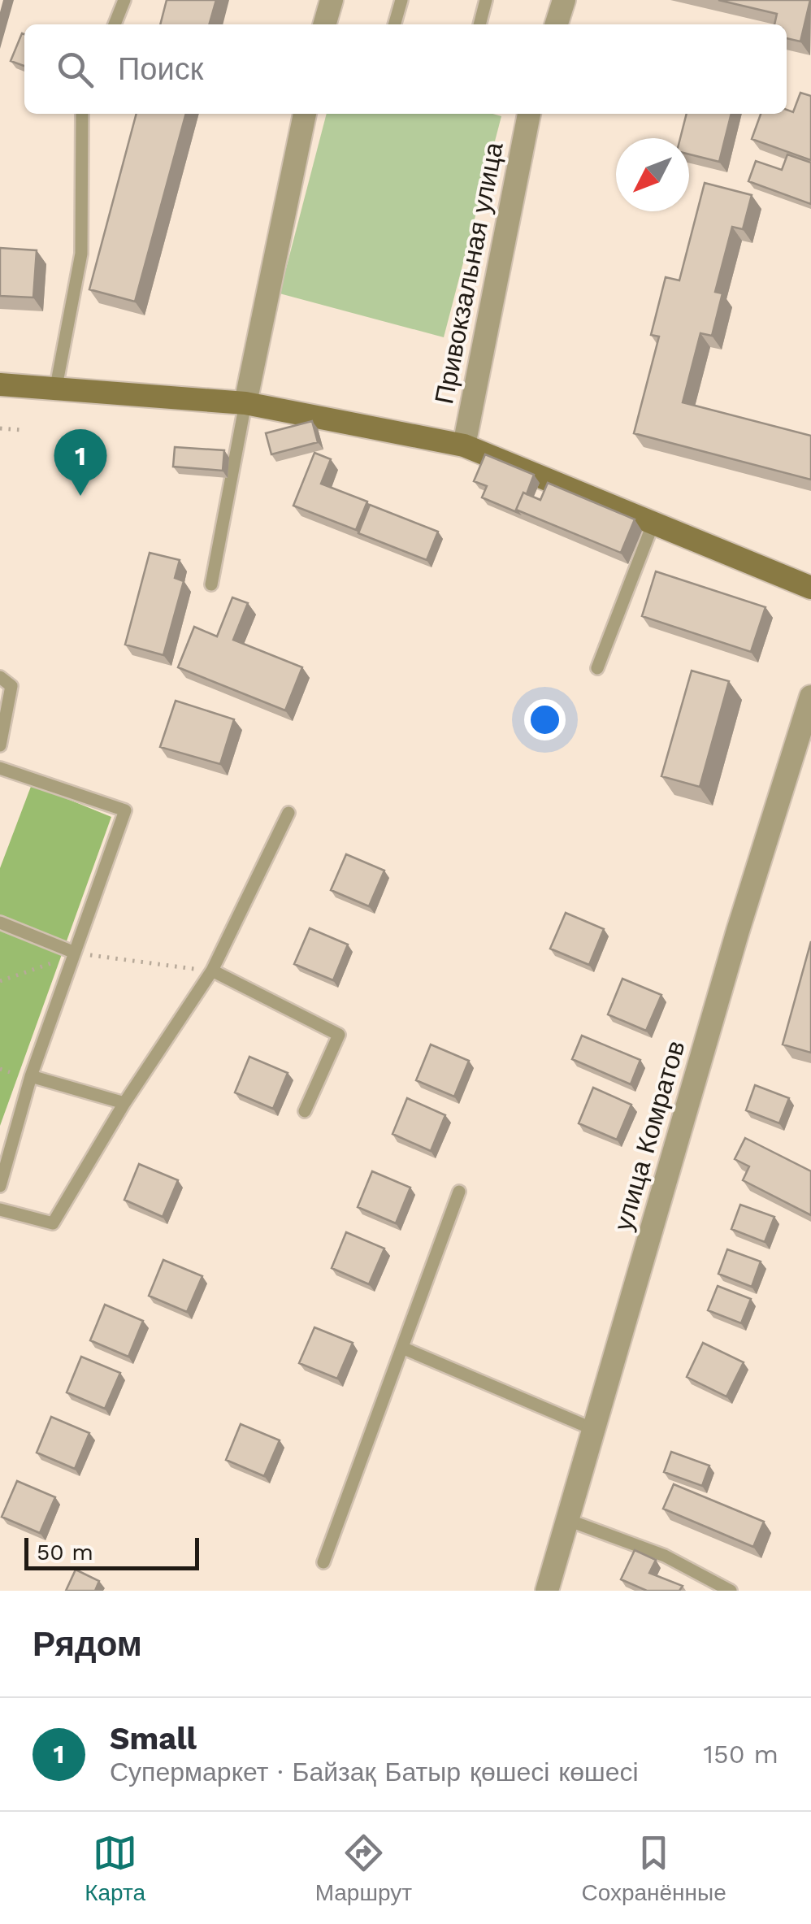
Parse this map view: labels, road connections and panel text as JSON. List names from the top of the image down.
{
  "streets": {
    "street": ["Привокзальная улица", "улица Комратов"]
  },
  "scale_bar": "50 m",
  "north": "bottom left",
  "page": {
    "search": "Поиск",
    "pins": "1",
    "scale": "50 m",
    "heading": "Рядом",
    "list": [
      {
        "mark": "1",
        "name": "Small",
        "note": "Супермаркет · Байзақ Батыр қөшесі көшесі",
        "value": "150 m"
      }
    ],
    "nav": ["Карта", "Маршрут", "Сохранённые"]
  }
}
